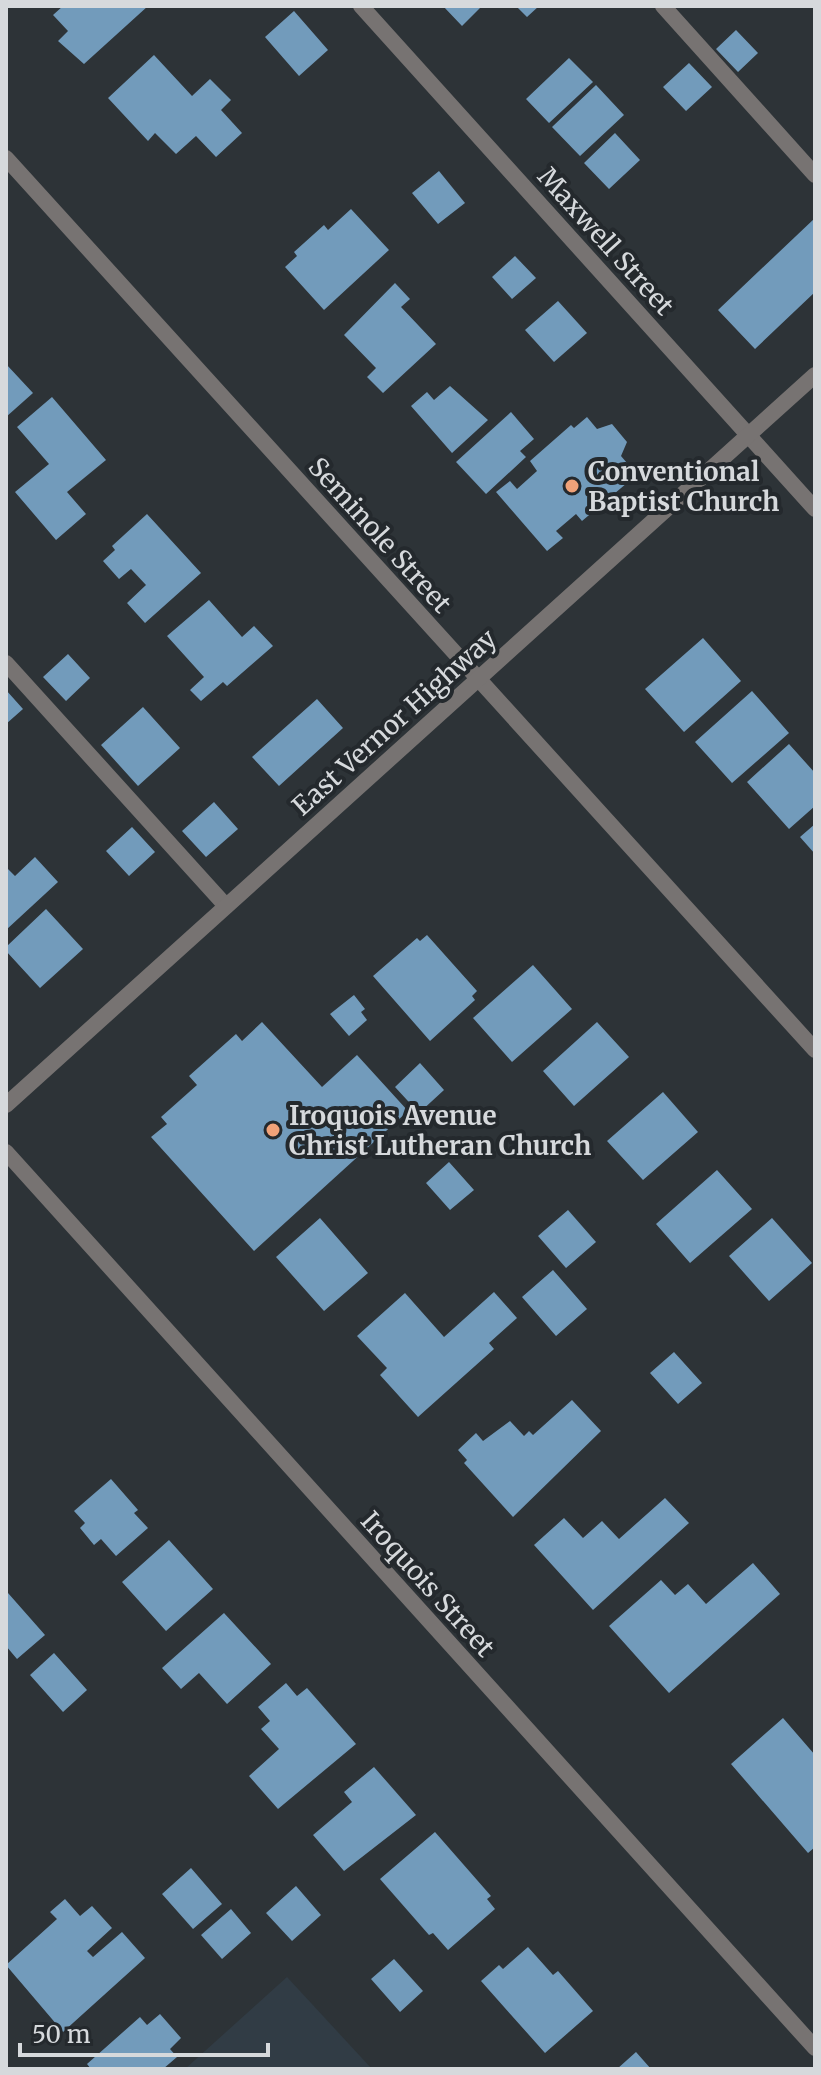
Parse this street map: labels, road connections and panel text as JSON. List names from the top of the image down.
{
  "streets": {
    "street": [
      "Maxwell Street",
      "Seminole Street",
      "East Vernor Highway",
      "Iroquois Street"
    ]
  },
  "crossings": [
    ["Maxwell Street", "East Vernor Highway"],
    ["Seminole Street", "East Vernor Highway"]
  ],
  "places": ["Conventional Baptist Church", "Iroquois Avenue Christ Lutheran Church"],
  "scale_bar": "50 m"
}
